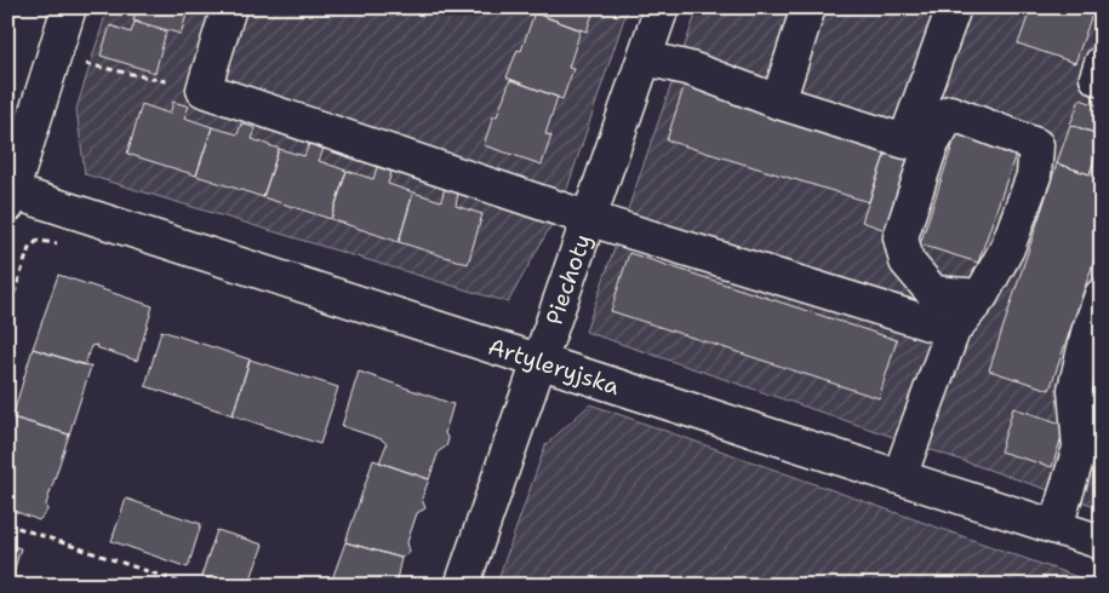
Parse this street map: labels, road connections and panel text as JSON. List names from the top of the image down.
{
  "streets": {
    "street": ["Piechoty", "Artyleryjska"]
  },
  "crossings": [
    ["Piechoty", "Artyleryjska"]
  ]
}
